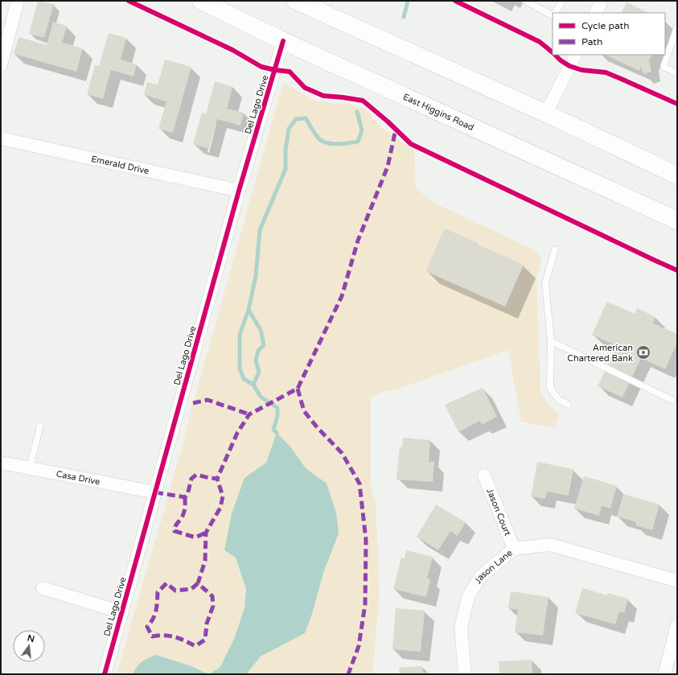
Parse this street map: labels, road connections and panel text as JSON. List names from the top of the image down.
{
  "streets": {
    "main road": ["East Higgins Road"],
    "street": [
      "Del Lago Drive",
      "Emerald Drive",
      "Casa Drive",
      "Jason Court",
      "Jason Lane"
    ]
  },
  "crossings": [
    ["Del Lago Drive", "East Higgins Road"],
    ["Del Lago Drive", "Emerald Drive"],
    ["Del Lago Drive", "Casa Drive"],
    ["Jason Court", "Jason Lane"]
  ],
  "places": {
    "bank": ["American Chartered Bank"]
  },
  "legend": ["Cycle path", "Path"],
  "north": "top"
}
